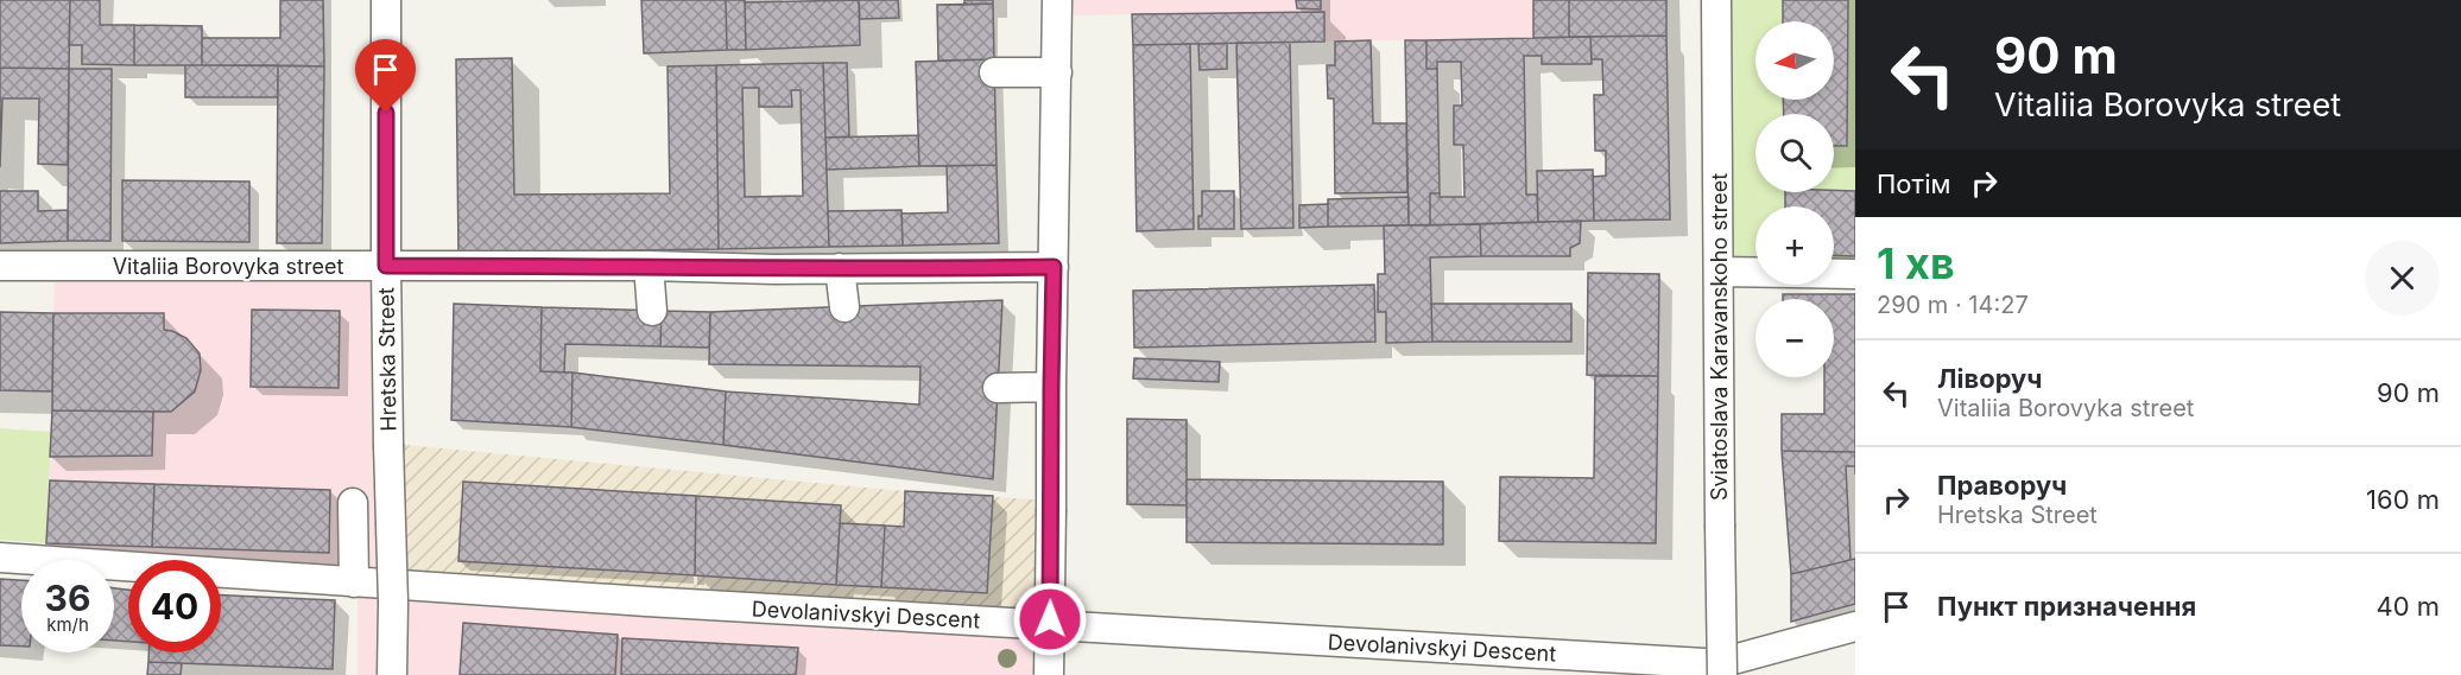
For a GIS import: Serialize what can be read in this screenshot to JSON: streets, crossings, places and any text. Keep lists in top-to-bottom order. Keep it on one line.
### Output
{"streets":{"street":["Vitaliia Borovyka street","Sviatoslava Karavanskoho street","Hretska Street","Devolanivskyi Descent"]},"crossings":[["Vitaliia Borovyka street","Hretska Street"]],"north":"left","page":{"turn":["90 m","Vitaliia Borovyka street"],"map_buttons":["+","−"],"then":"Потім","heading":["1 хв","290 m · 14:27"],"list":[{"name":"Ліворуч","note":"Vitaliia Borovyka street","value":"90 m"},{"name":"Праворуч","note":"Hretska Street","value":"160 m"},{"name":"Пункт призначення","value":"40 m"}],"speed":"36 km/h","limit":"40"}}
